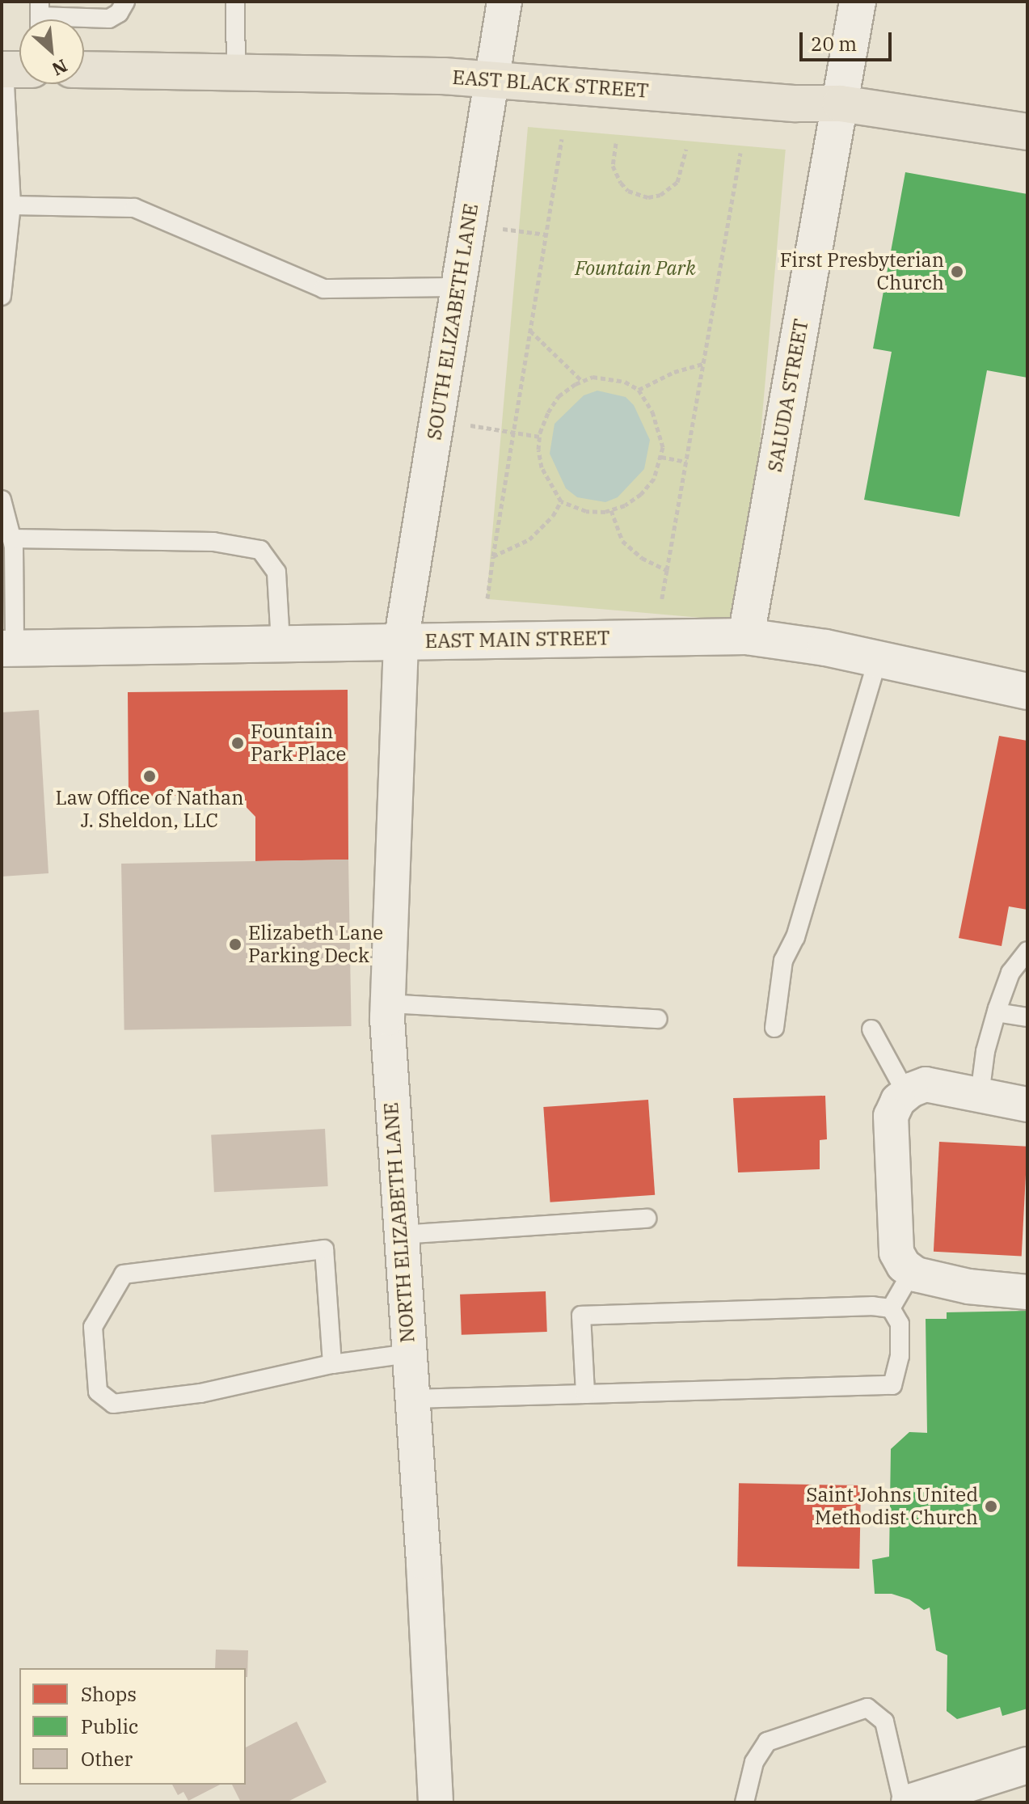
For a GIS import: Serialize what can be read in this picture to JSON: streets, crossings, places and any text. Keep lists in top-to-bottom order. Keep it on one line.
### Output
{"streets":{"main road":["EAST BLACK STREET"],"street":["SOUTH ELIZABETH LANE","SALUDA STREET","EAST MAIN STREET","NORTH ELIZABETH LANE"]},"crossings":[["EAST BLACK STREET","SOUTH ELIZABETH LANE"],["EAST BLACK STREET","SALUDA STREET"],["SOUTH ELIZABETH LANE","EAST MAIN STREET"],["SOUTH ELIZABETH LANE","NORTH ELIZABETH LANE"],["SALUDA STREET","EAST MAIN STREET"],["EAST MAIN STREET","NORTH ELIZABETH LANE"]],"parks":["Fountain Park"],"places":["First Presbyterian Church","Fountain Park Place","Law Office of Nathan J. Sheldon, LLC","Elizabeth Lane Parking Deck","Saint Johns United Methodist Church"],"legend":["Shops","Public","Other"],"scale_bar":"20 m","north":"bottom right"}
